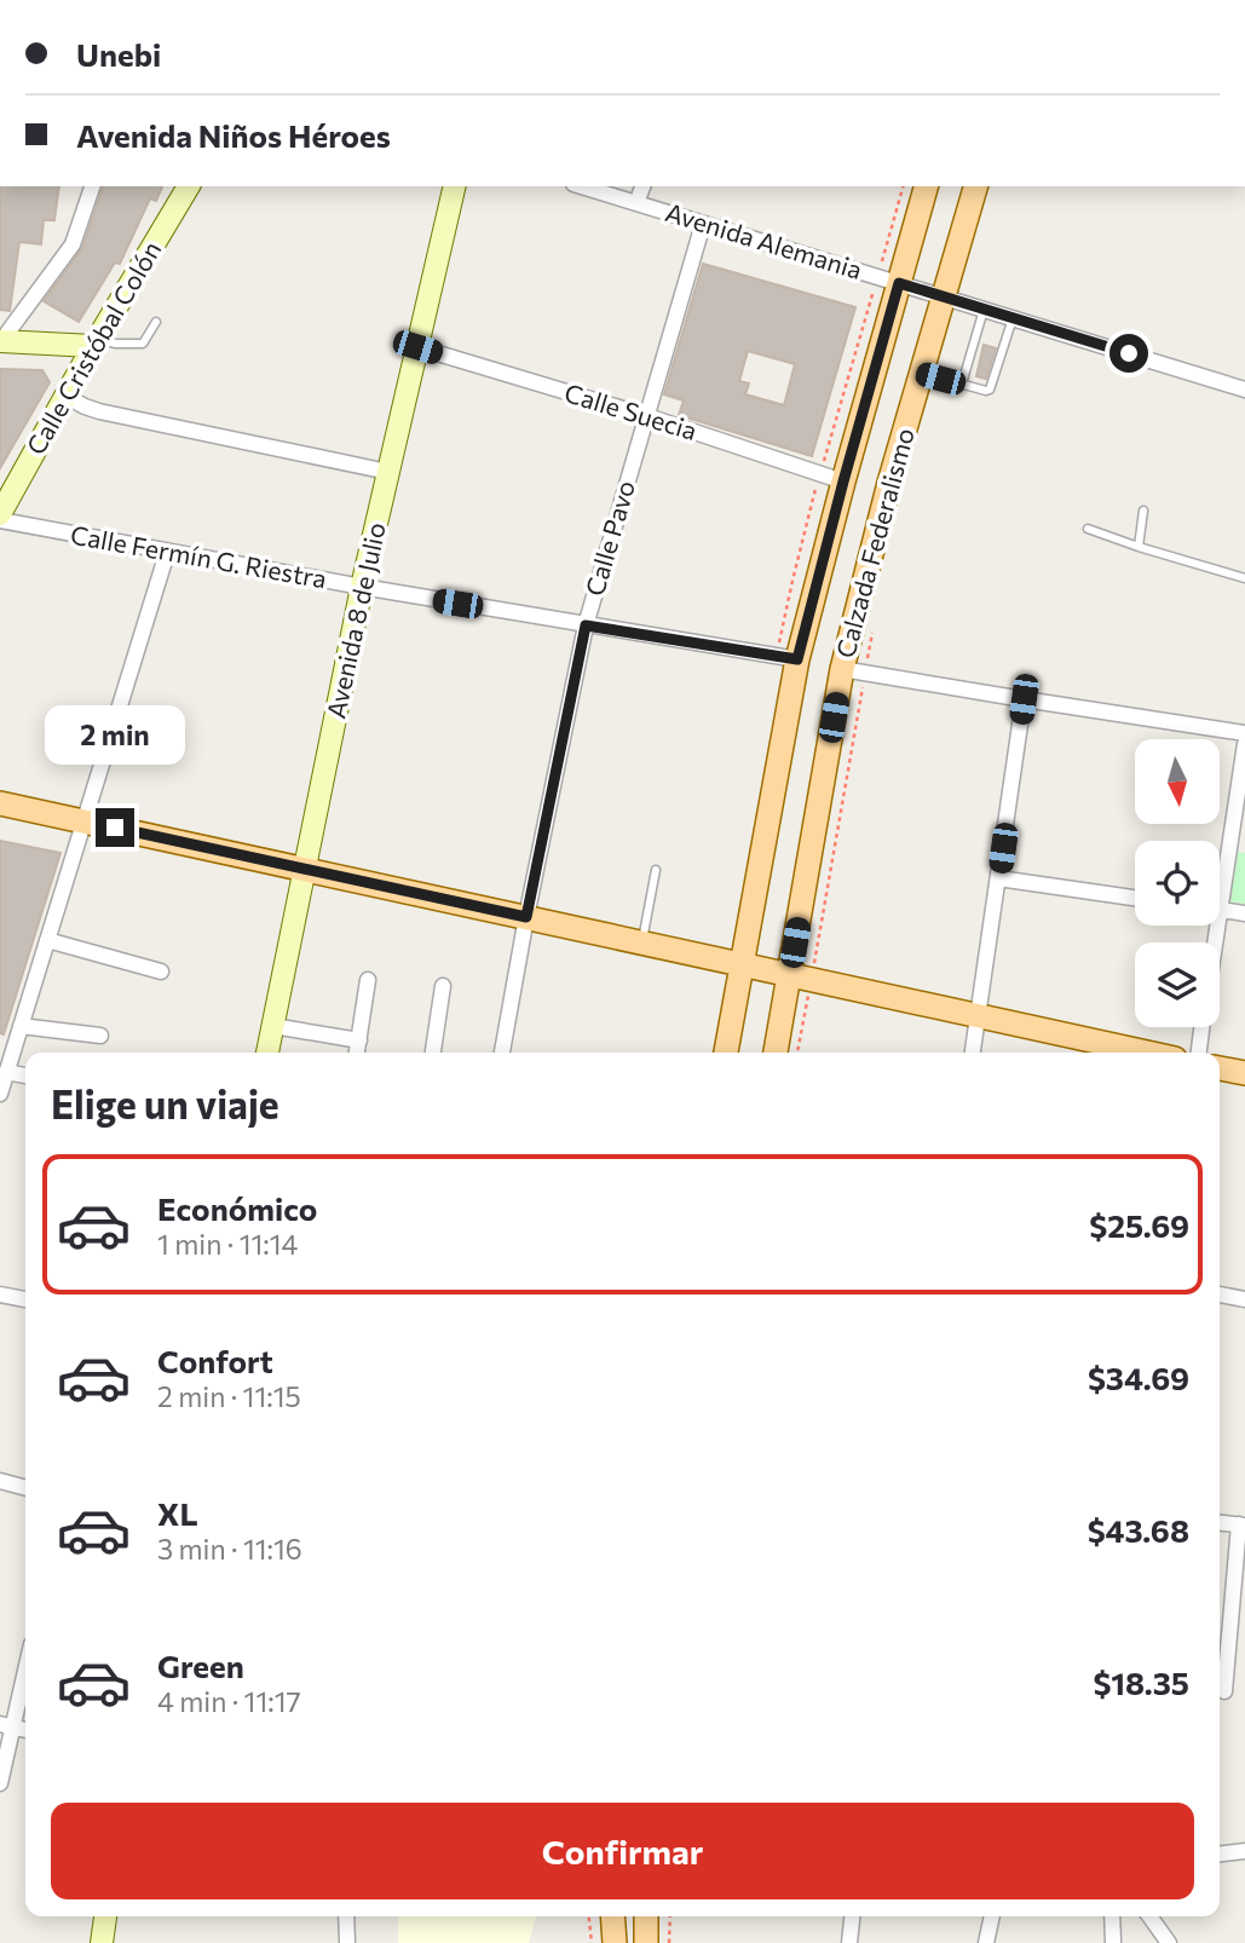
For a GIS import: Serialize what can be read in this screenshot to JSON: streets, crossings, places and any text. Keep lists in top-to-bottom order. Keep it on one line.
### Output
{"streets":{"main road":["Calzada Federalismo"],"street":["Avenida Alemania","Calle Cristóbal Colón","Calle Suecia","Calle Pavo","Calle Fermín G. Riestra","Avenida 8 de Julio"]},"crossings":[["Avenida Alemania","Calle Pavo"],["Avenida Alemania","Calzada Federalismo"],["Calle Suecia","Calle Pavo"],["Calle Suecia","Calzada Federalismo"],["Calle Suecia","Avenida 8 de Julio"],["Calle Pavo","Calle Fermín G. Riestra"],["Calzada Federalismo","Calle Fermín G. Riestra"],["Calle Fermín G. Riestra","Avenida 8 de Julio"]],"north":"bottom","page":{"banner":["Unebi","Avenida Niños Héroes"],"bubble":"2 min","heading":"Elige un viaje","list":[{"name":"Económico","note":"1 min · 11:14","value":"$25.69"},{"name":"Confort","note":"2 min · 11:15","value":"$34.69"},{"name":"XL","note":"3 min · 11:16","value":"$43.68"},{"name":"Green","note":"4 min · 11:17","value":"$18.35"}],"buttons":"Confirmar"}}
